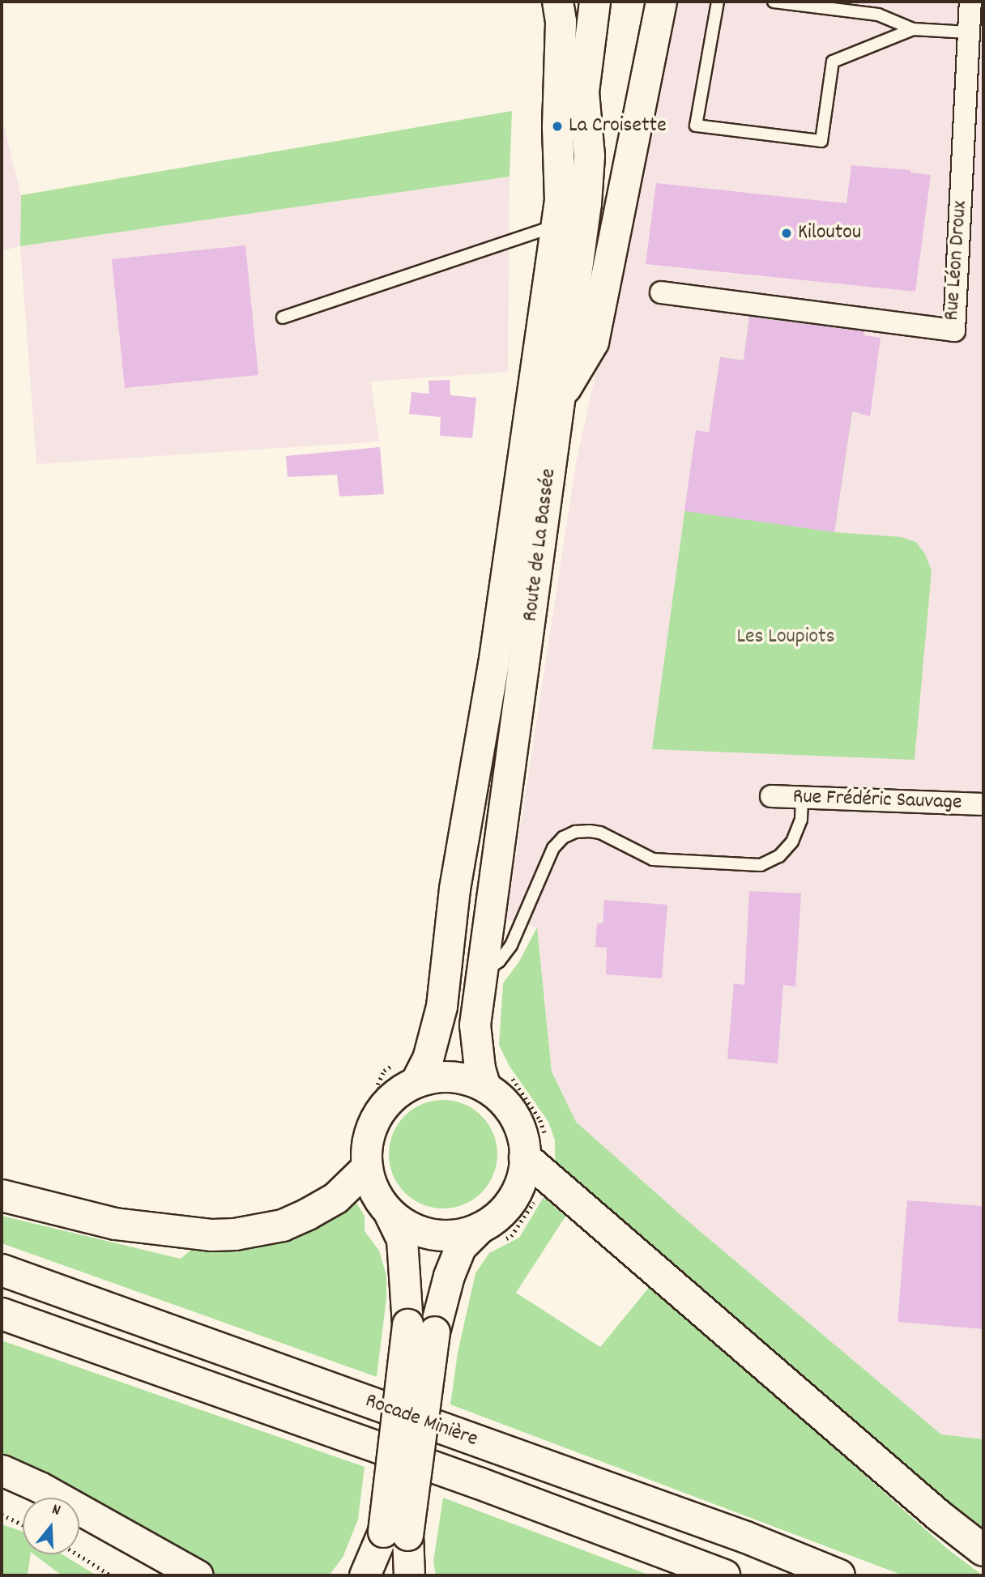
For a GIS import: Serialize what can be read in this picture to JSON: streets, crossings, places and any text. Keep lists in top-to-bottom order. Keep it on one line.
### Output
{"streets":{"highway":["Rocade Minière"],"main road":["Route de La Bassée"],"street":["Rue Léon Droux","Rue Frédéric Sauvage"]},"parks":["Les Loupiots"],"places":["La Croisette","Kiloutou"],"north":"top"}
